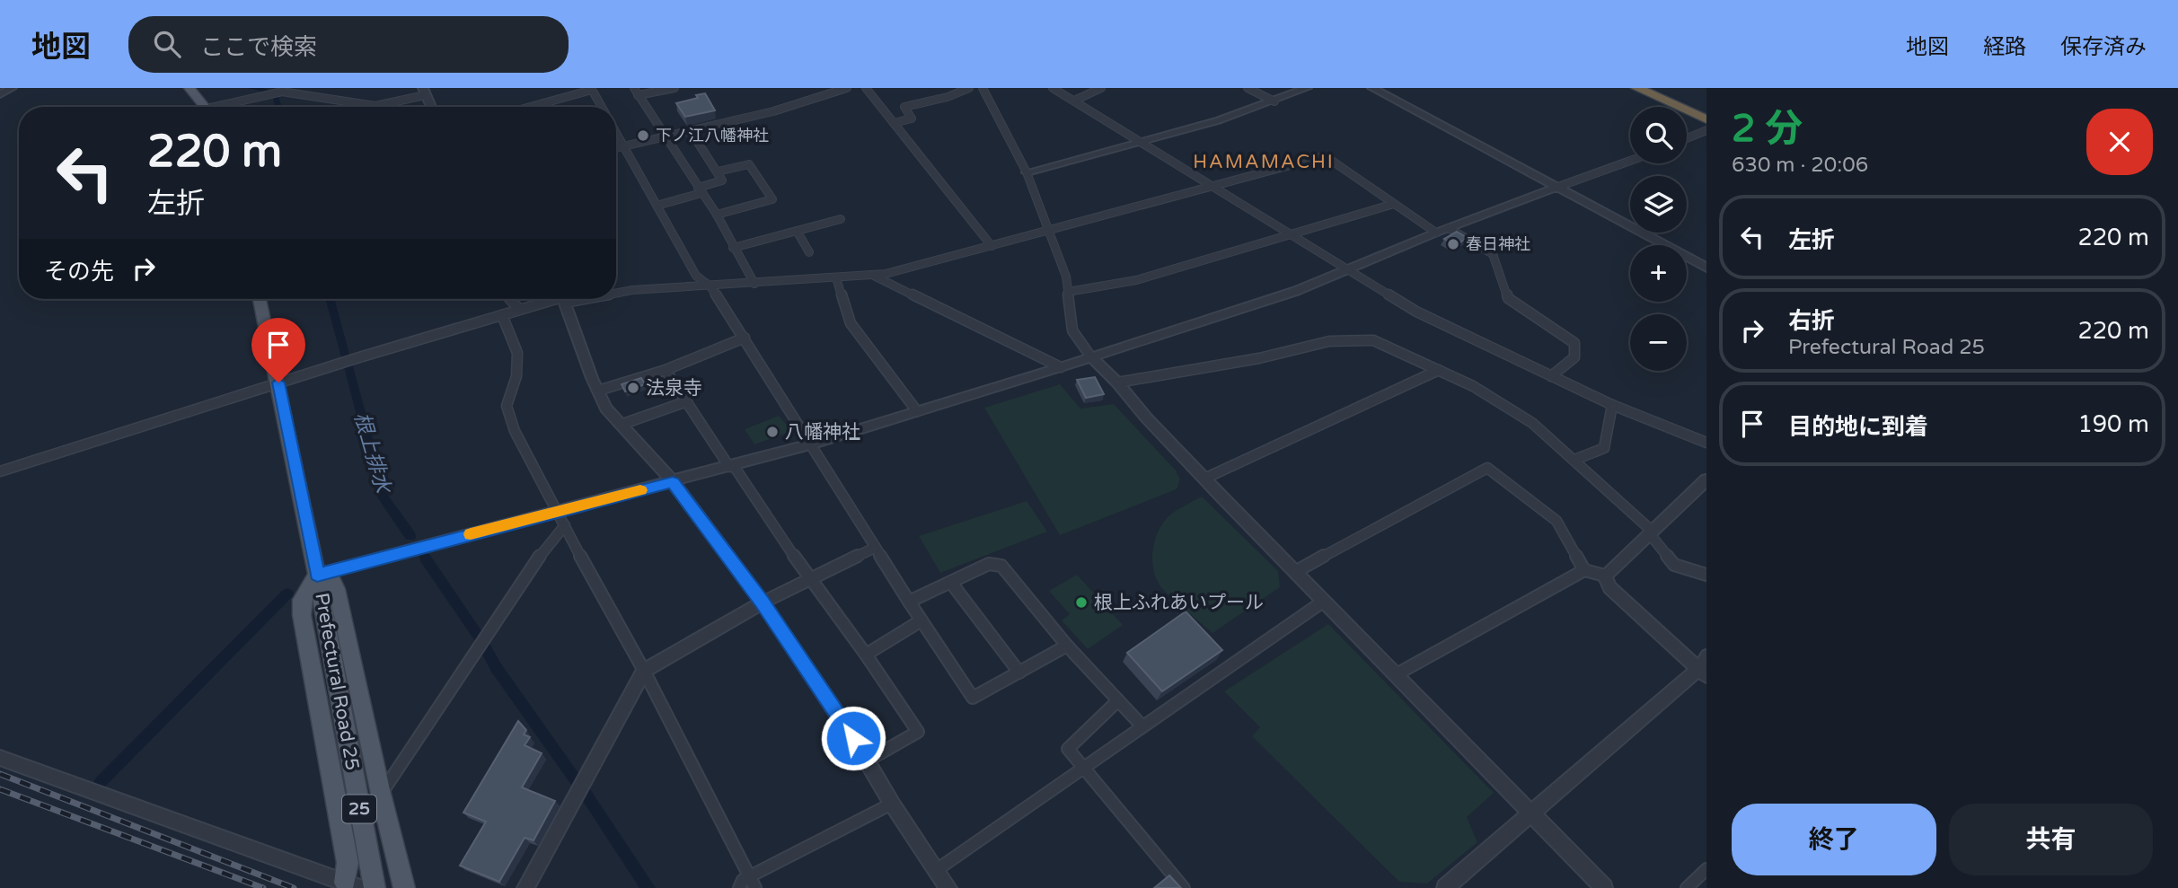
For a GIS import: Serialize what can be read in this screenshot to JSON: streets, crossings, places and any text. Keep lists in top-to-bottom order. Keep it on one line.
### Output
{"streets":{"main road":["Prefectural Road 25","25"]},"districts":["HAMAMACHI"],"water":["根上排水"],"places":["下ノ江八幡神社","春日神社","法泉寺","八幡神社","根上ふれあいプール"],"page":{"header":"地図","search":"ここで検索","nav":["地図","経路","保存済み"],"heading":["2 分","630 m · 20:06"],"map_buttons":["+","−"],"turn":["220 m","左折"],"list":[{"name":"左折","value":"220 m"},{"name":"右折","note":"Prefectural Road 25","value":"220 m"},{"name":"目的地に到着","value":"190 m"}],"then":"その先","buttons":["終了","共有"]}}
